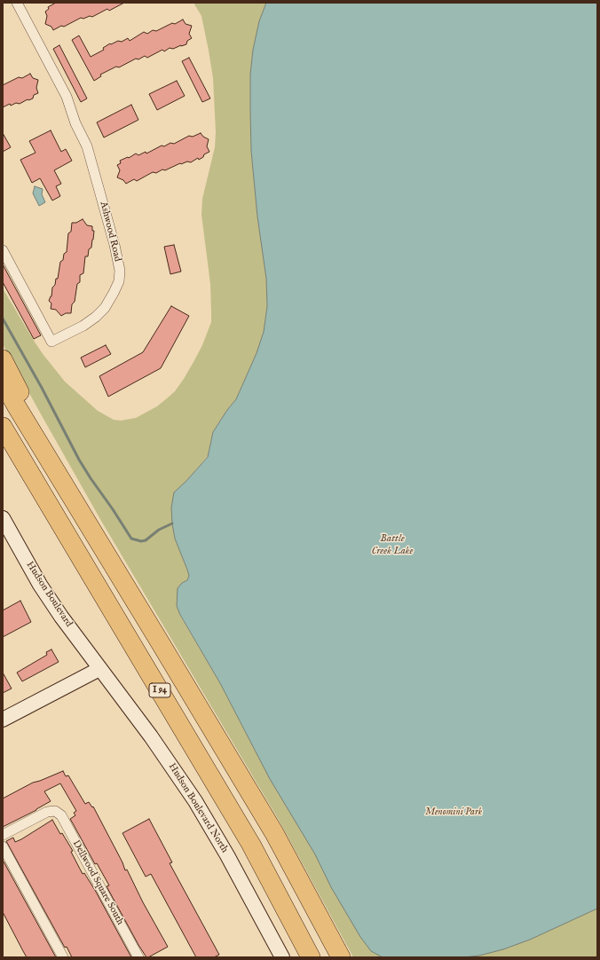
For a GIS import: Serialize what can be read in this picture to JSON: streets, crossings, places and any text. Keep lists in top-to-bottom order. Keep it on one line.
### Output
{"streets":{"highway":["I 94"],"street":["Ashwood Road","Hudson Boulevard","Hudson Boulevard North","Dellwood Square South"]},"crossings":[["Hudson Boulevard","Hudson Boulevard North"]],"water":["Battle Creek Lake"],"parks":["Menomini Park"]}
